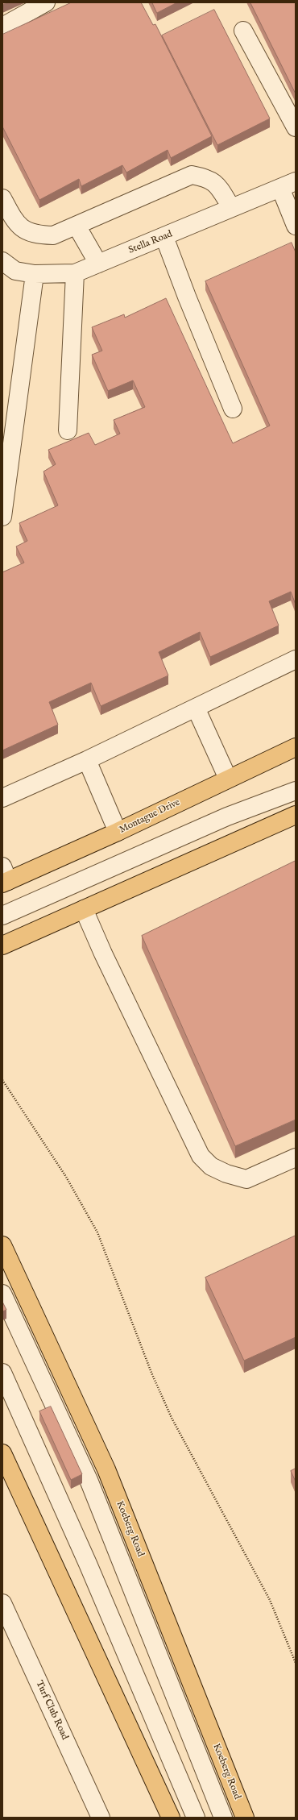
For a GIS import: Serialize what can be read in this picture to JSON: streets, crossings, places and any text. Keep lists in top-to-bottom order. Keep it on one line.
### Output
{"streets":{"main road":["Montague Drive","Koeberg Road"],"street":["Stella Road","Turf Club Road"]}}
